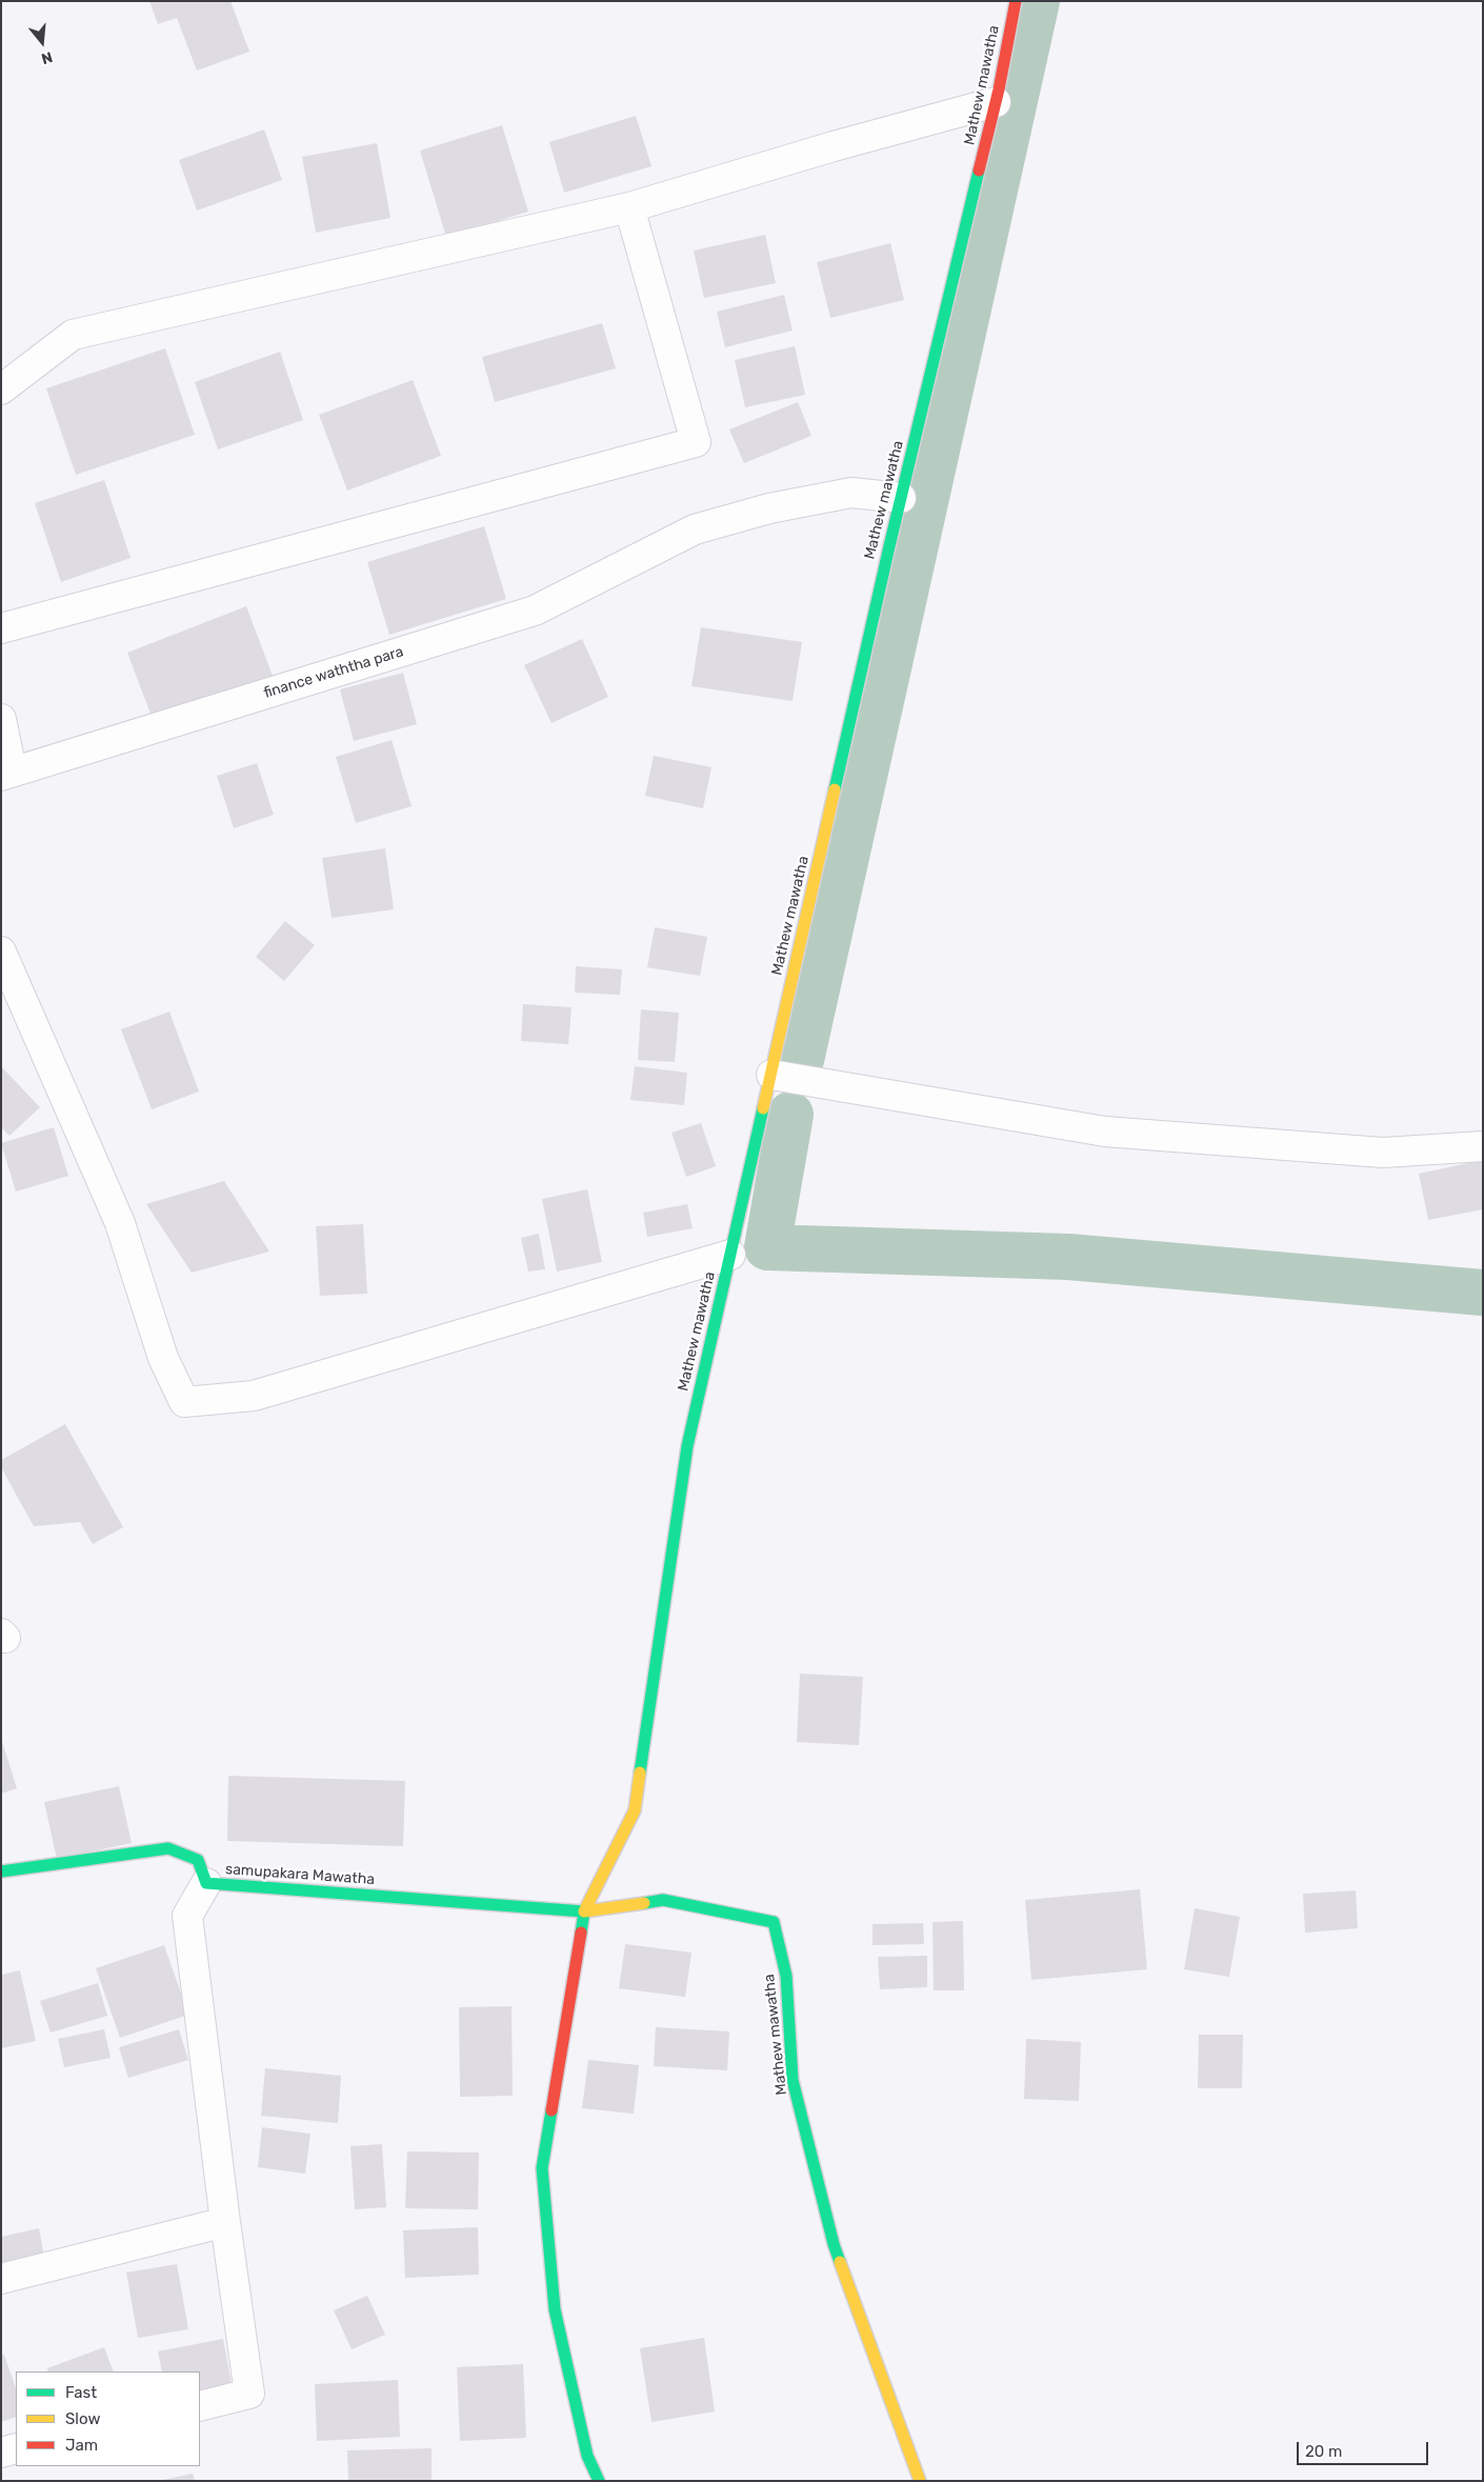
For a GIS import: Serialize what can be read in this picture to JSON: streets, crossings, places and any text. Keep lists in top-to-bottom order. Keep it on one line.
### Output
{"streets":{"street":["Mathew mawatha","finance waththa para","samupakara Mawatha"]},"crossings":[["Mathew mawatha","finance waththa para"],["Mathew mawatha","samupakara Mawatha"]],"legend":["Fast","Slow","Jam"],"scale_bar":"20 m","north":"bottom"}
